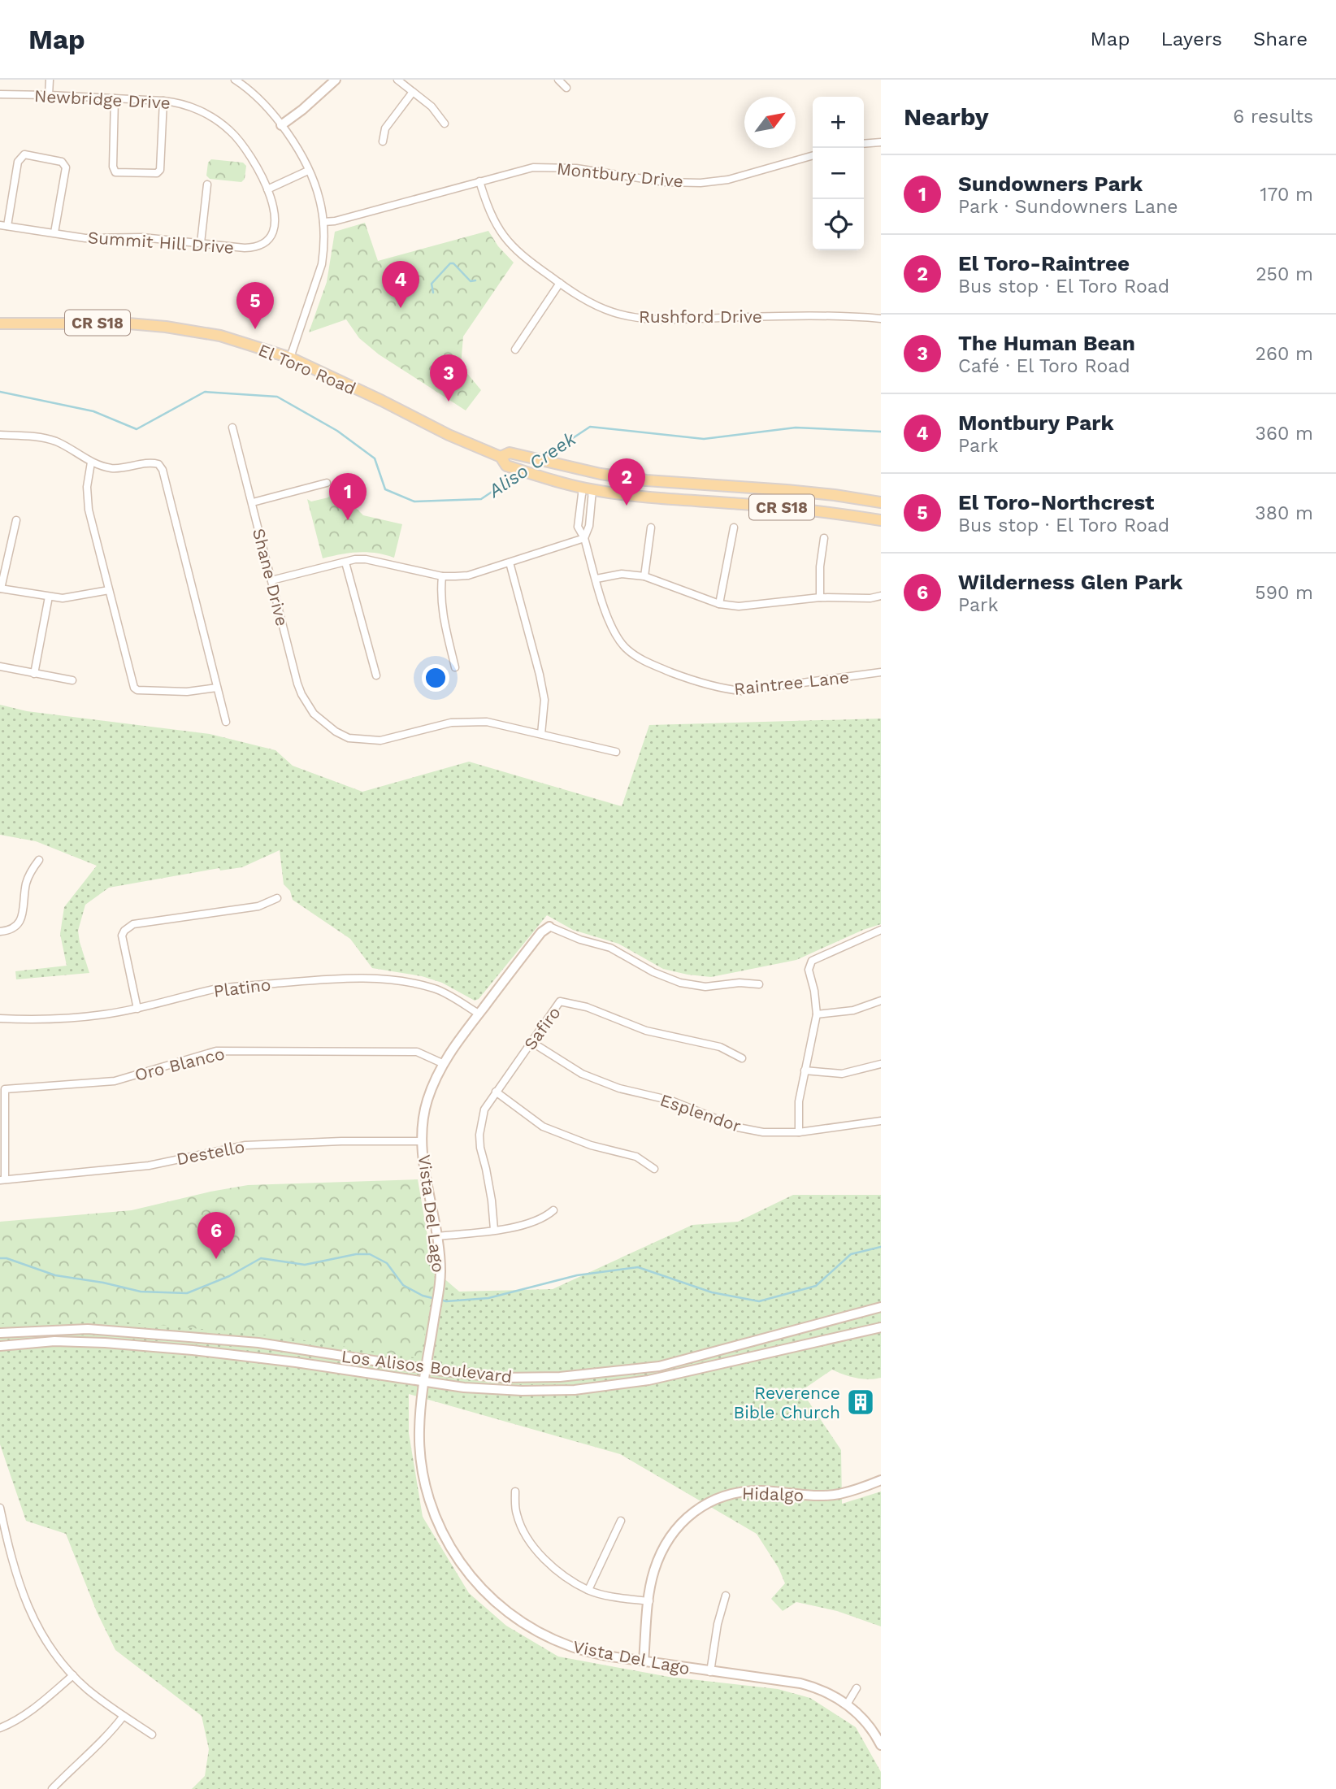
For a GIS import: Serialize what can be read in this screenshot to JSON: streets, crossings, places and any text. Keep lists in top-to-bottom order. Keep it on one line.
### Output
{"streets":{"main road":["CR S18","El Toro Road","Vista Del Lago","Los Alisos Boulevard","Hidalgo"],"street":["Newbridge Drive","Montbury Drive","Summit Hill Drive","Rushford Drive","Shane Drive","Raintree Lane","Platino","Safiro","Oro Blanco","Esplendor","Destello"]},"crossings":[["Newbridge Drive","Summit Hill Drive"],["Montbury Drive","Rushford Drive"],["El Toro Road","Raintree Lane"],["Platino","Vista Del Lago"],["Safiro","Esplendor"],["Oro Blanco","Destello"],["Oro Blanco","Vista Del Lago"],["Destello","Vista Del Lago"],["Vista Del Lago","Los Alisos Boulevard"],["Vista Del Lago","Hidalgo"]],"water":["Aliso Creek"],"places":{"building":["Reverence Bible Church"]},"north":"top right","page":{"header":"Map","nav":["Map","Layers","Share"],"heading":["Nearby","6 results"],"map_buttons":["+","−"],"list":[{"mark":"1","name":"Sundowners Park","note":"Park · Sundowners Lane","value":"170 m"},{"mark":"2","name":"El Toro-Raintree","note":"Bus stop · El Toro Road","value":"250 m"},{"mark":"3","name":"The Human Bean","note":"Café · El Toro Road","value":"260 m"},{"mark":"4","name":"Montbury Park","note":"Park","value":"360 m"},{"mark":"5","name":"El Toro-Northcrest","note":"Bus stop · El Toro Road","value":"380 m"},{"mark":"6","name":"Wilderness Glen Park","note":"Park","value":"590 m"}],"pins":["4","5","3","2","1","6"]}}
